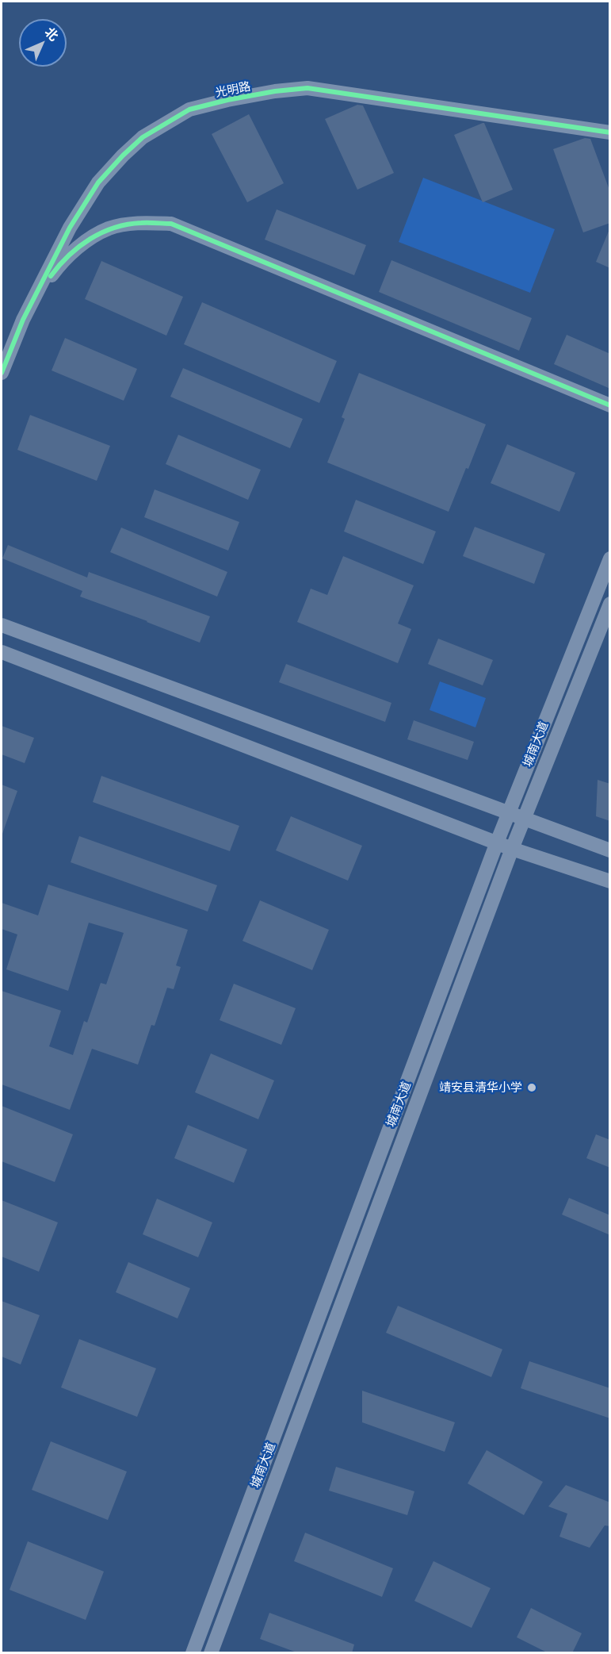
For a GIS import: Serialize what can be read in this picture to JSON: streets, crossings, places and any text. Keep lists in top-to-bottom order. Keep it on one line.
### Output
{"streets":{"main road":["光明路","城南大道"]},"places":["靖安县清华小学"],"north":"top right"}
